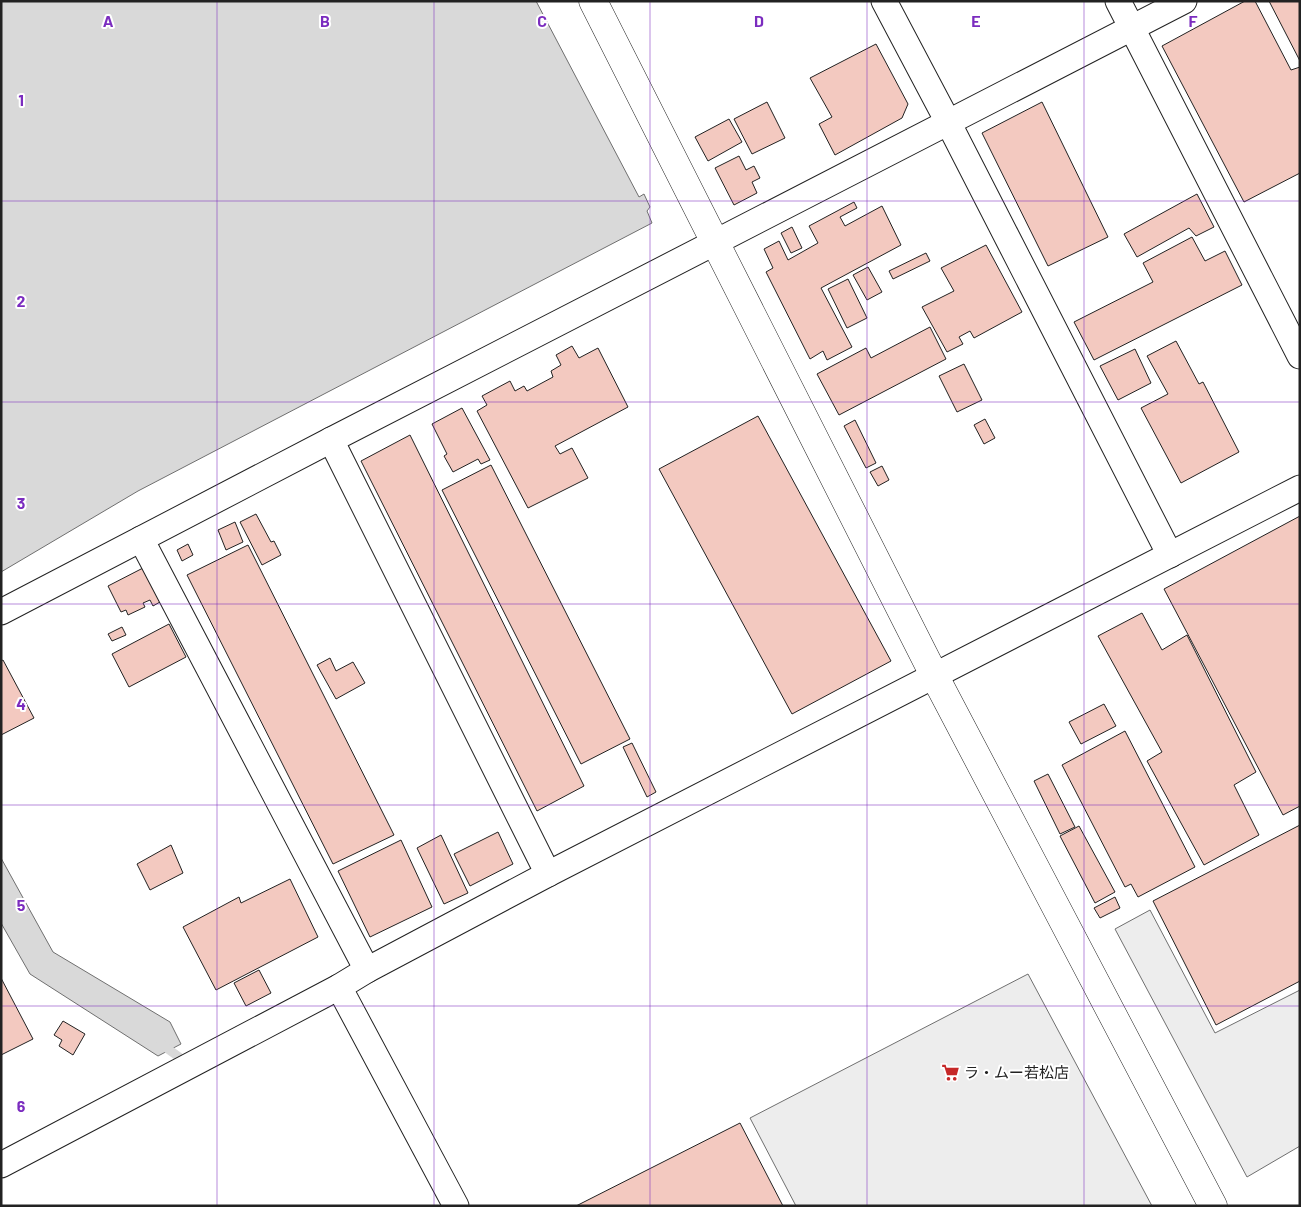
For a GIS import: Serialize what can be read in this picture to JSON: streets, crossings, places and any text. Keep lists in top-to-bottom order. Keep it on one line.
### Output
{"places":{"supermarket":["ラ・ムー若松店"]},"grid":{"columns":["A","B","C","D","E","F"],"rows":["1","2","3","4","5","6"]}}
